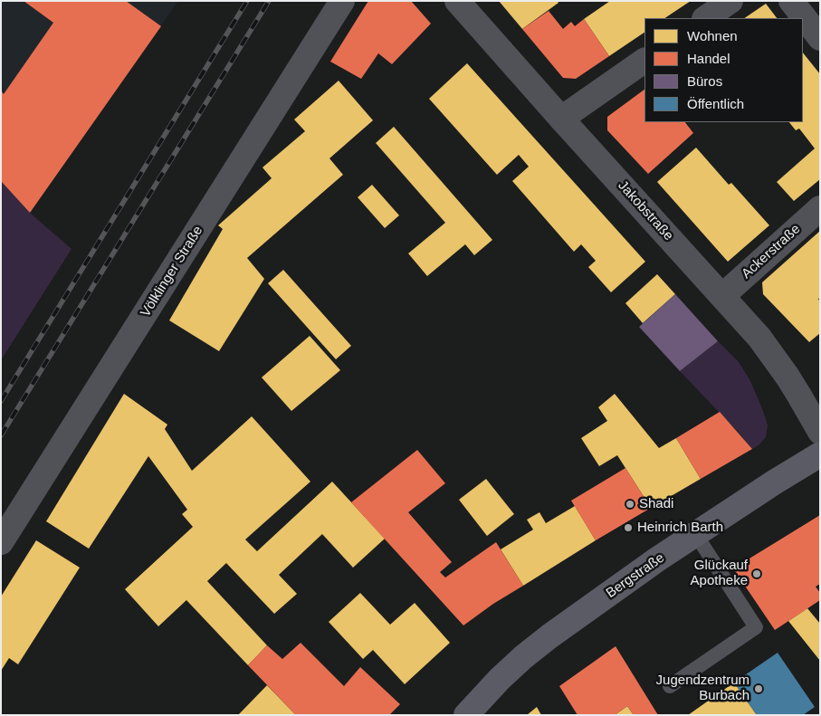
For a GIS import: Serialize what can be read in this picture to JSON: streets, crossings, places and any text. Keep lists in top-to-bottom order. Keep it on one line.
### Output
{"streets":{"main road":["Bergstraße"],"street":["Jakobstraße","Ackerstraße","Völklinger Straße"]},"crossings":[["Jakobstraße","Ackerstraße"]],"places":["Shadi","Heinrich Barth","Glückauf Apotheke","Jugendzentrum Burbach"],"legend":["Wohnen","Handel","Büros","Öffentlich"]}
